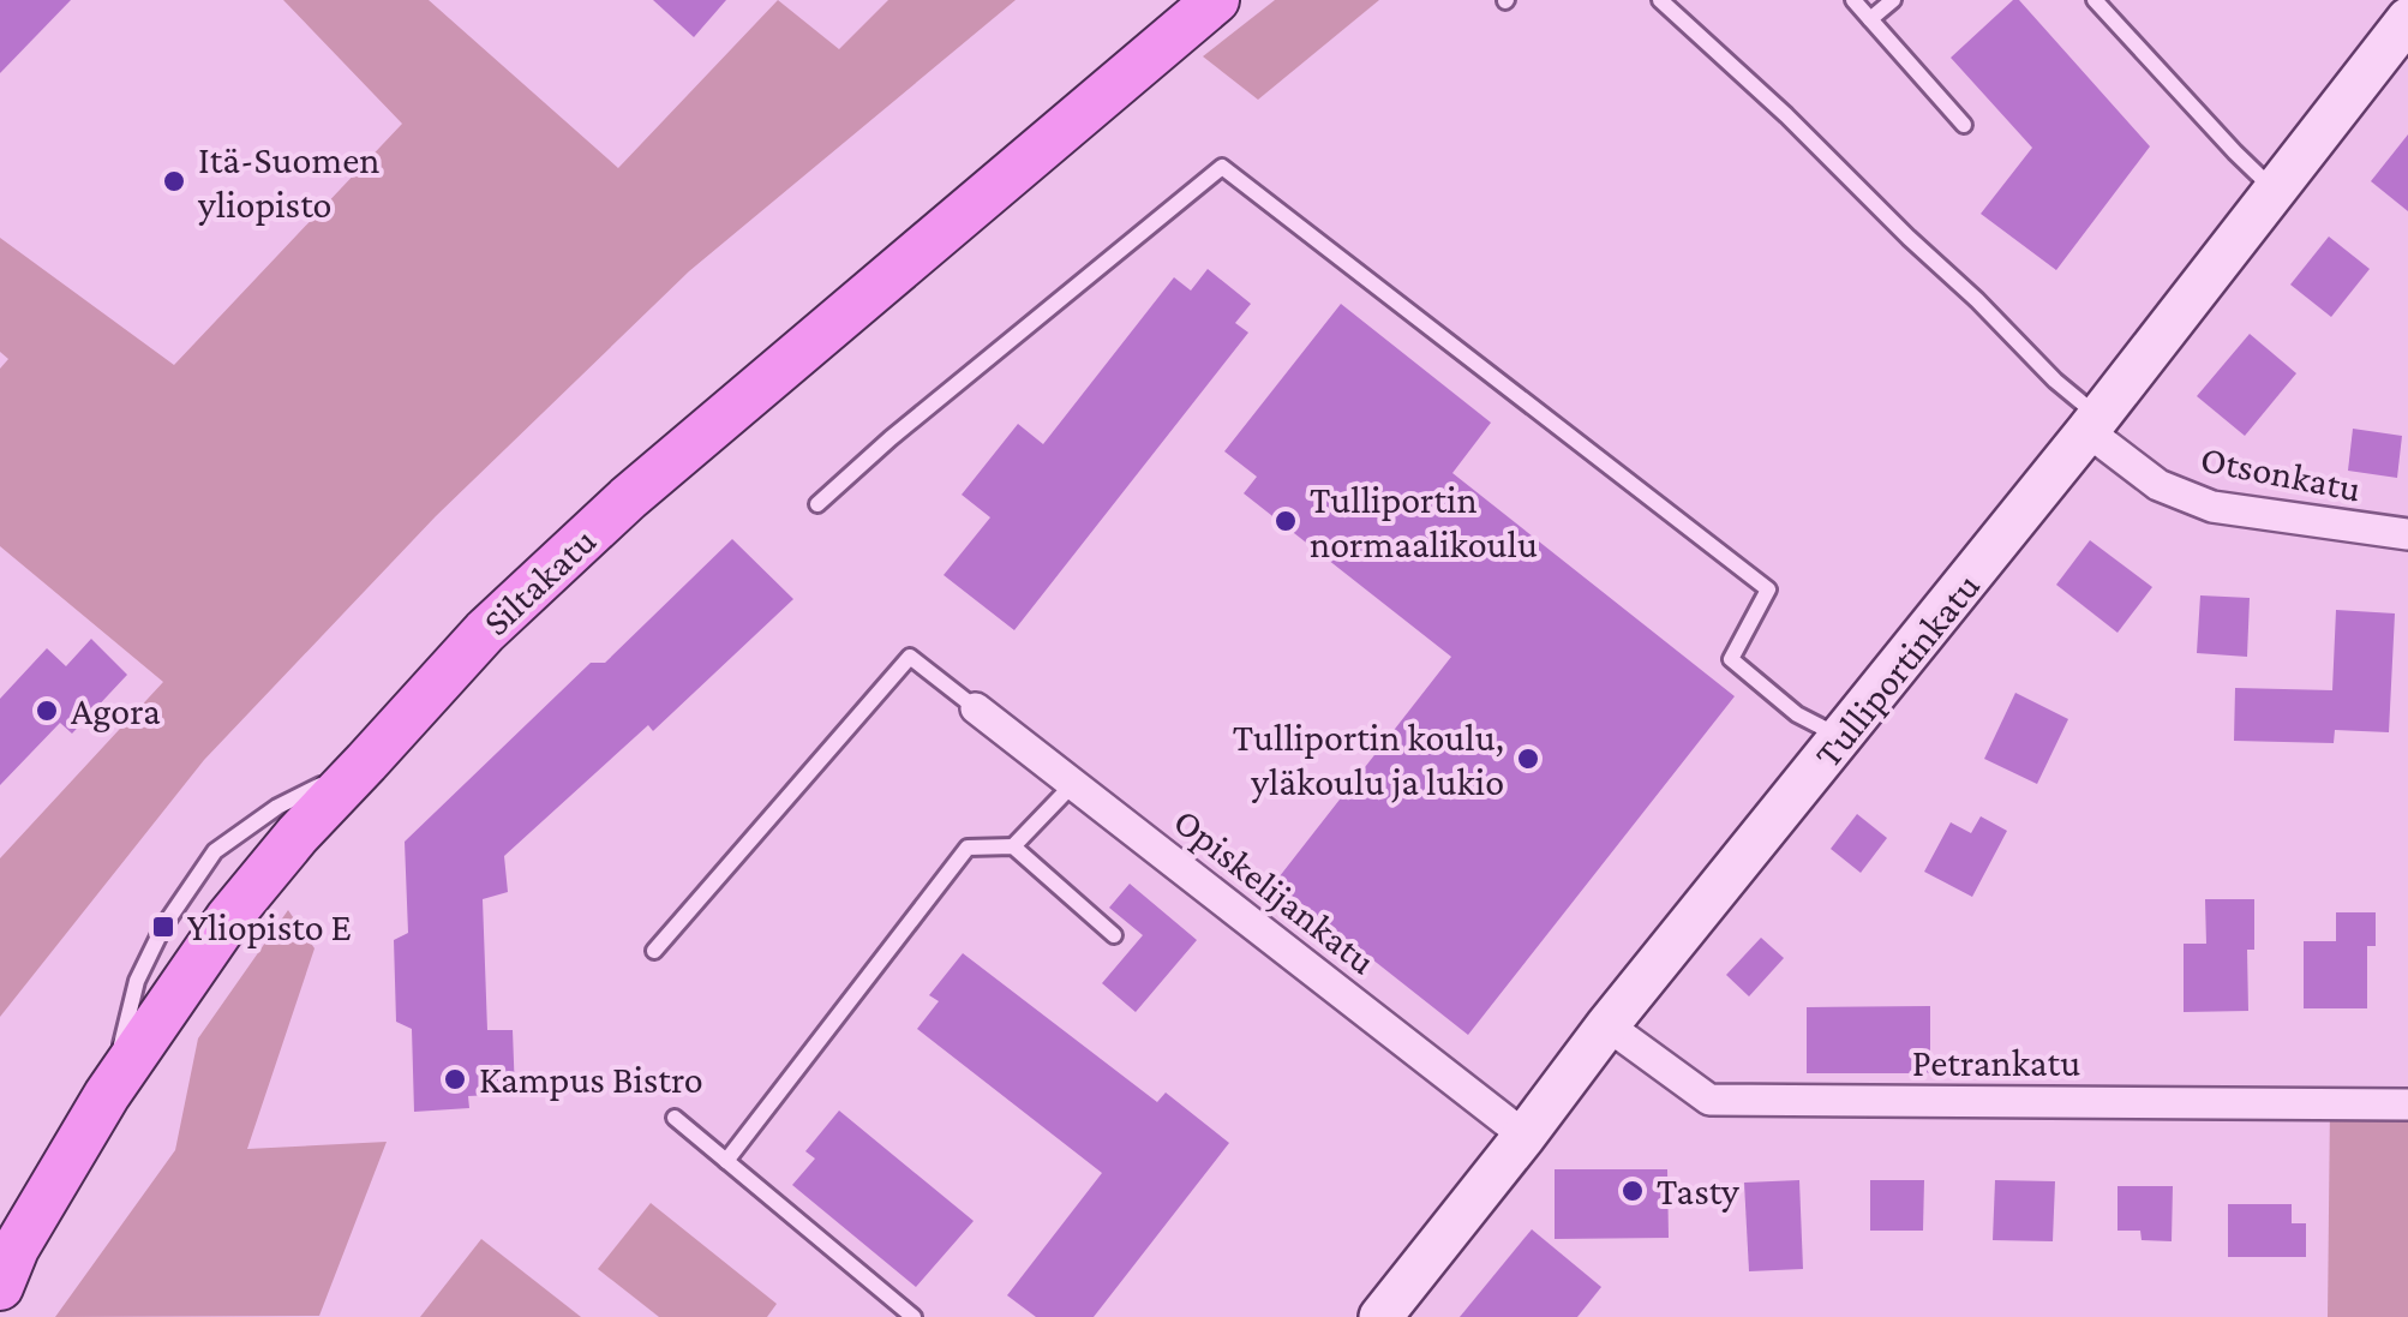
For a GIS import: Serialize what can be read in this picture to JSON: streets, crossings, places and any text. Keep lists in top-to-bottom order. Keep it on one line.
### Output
{"streets":{"main road":["Siltakatu"],"street":["Otsonkatu","Tulliportinkatu","Opiskelijankatu","Petrankatu"]},"crossings":[["Otsonkatu","Tulliportinkatu"],["Tulliportinkatu","Opiskelijankatu"],["Tulliportinkatu","Petrankatu"]],"places":{"other":["Itä-Suomen yliopisto","Tulliportin normaalikoulu","Agora","Tulliportin koulu, yläkoulu ja lukio","Kampus Bistro","Tasty"],"transit":["Yliopisto E"]}}
